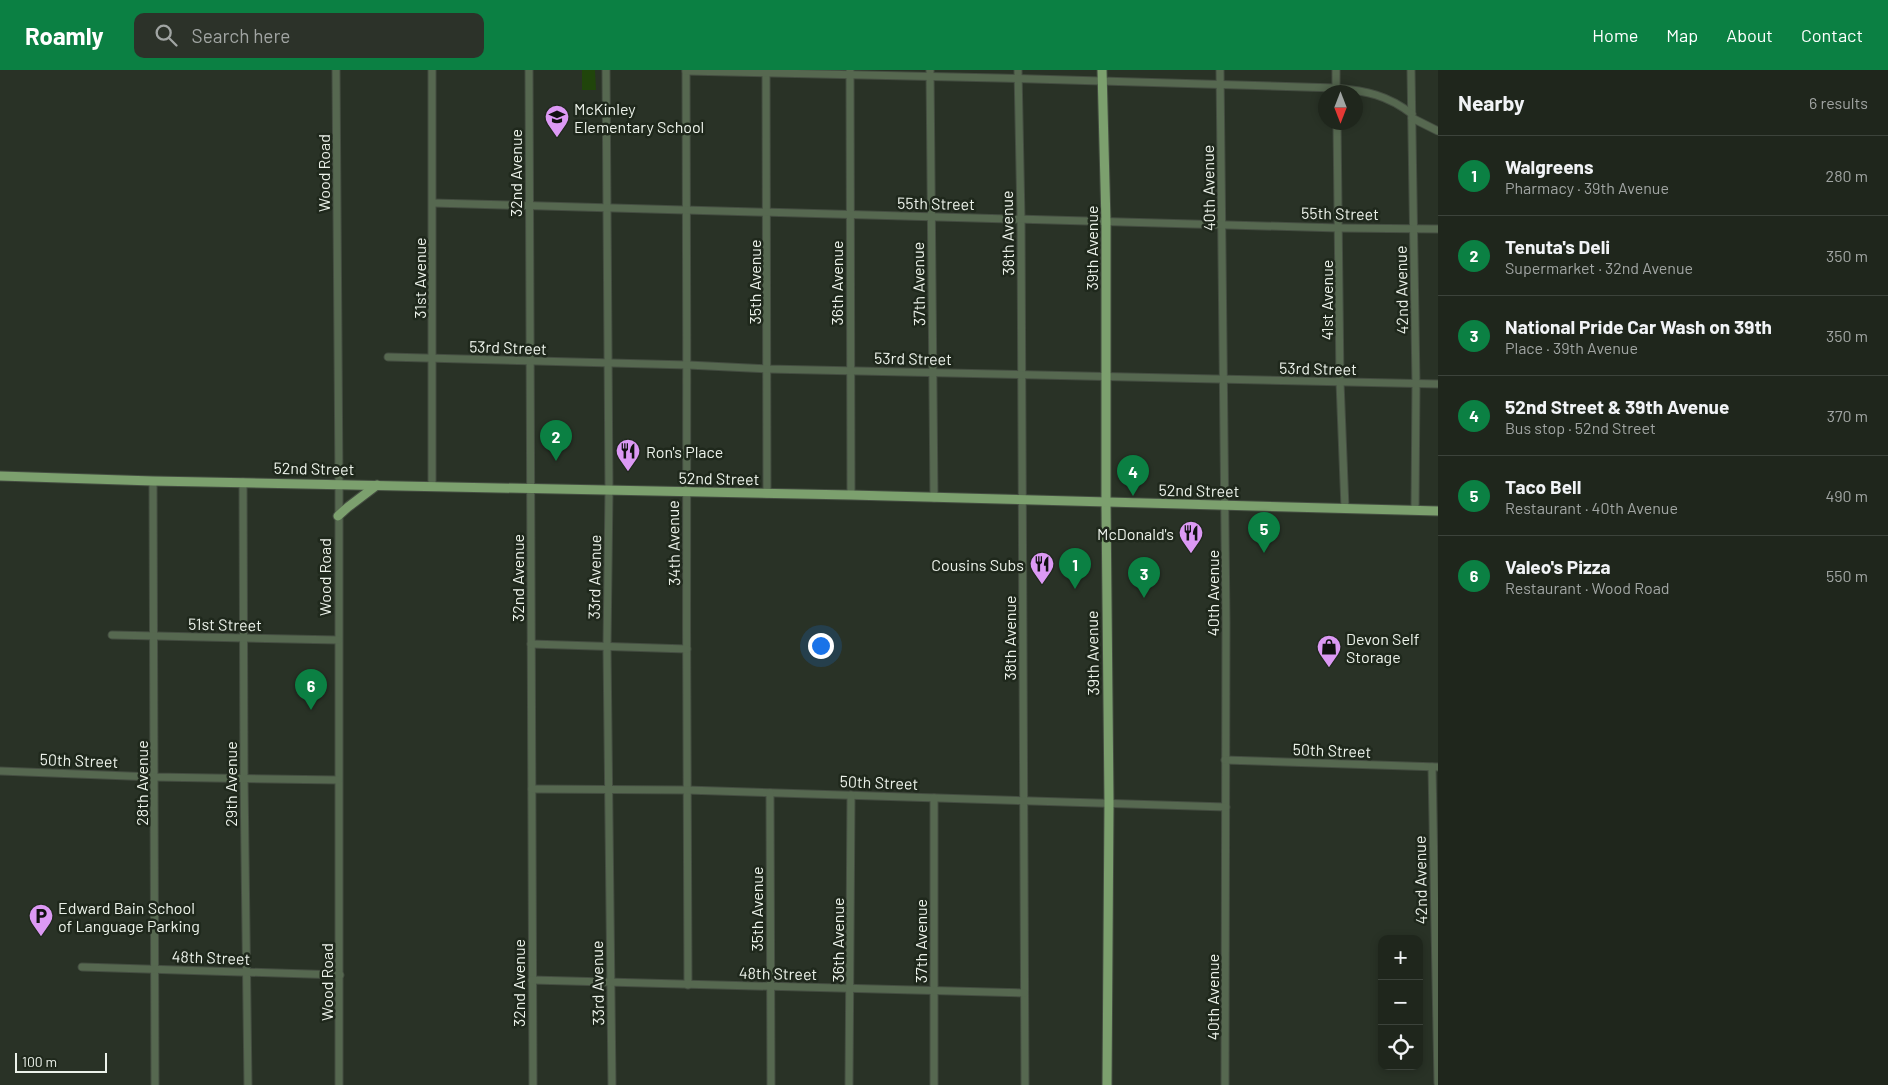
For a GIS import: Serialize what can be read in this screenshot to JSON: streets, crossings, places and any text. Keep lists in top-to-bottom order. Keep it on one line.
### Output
{"streets":{"main road":["39th Avenue","52nd Street"],"street":["Wood Road","32nd Avenue","40th Avenue","55th Street","38th Avenue","31st Avenue","35th Avenue","36th Avenue","37th Avenue","42nd Avenue","41st Avenue","53rd Street","34th Avenue","33rd Avenue","51st Street","50th Street","28th Avenue","29th Avenue","48th Street"]},"crossings":[["Wood Road","52nd Street"],["Wood Road","51st Street"],["Wood Road","50th Street"],["Wood Road","48th Street"],["32nd Avenue","55th Street"],["32nd Avenue","53rd Street"],["32nd Avenue","52nd Street"],["32nd Avenue","50th Street"],["32nd Avenue","48th Street"],["40th Avenue","55th Street"],["40th Avenue","53rd Street"],["40th Avenue","52nd Street"],["40th Avenue","50th Street"],["55th Street","38th Avenue"],["55th Street","39th Avenue"],["55th Street","31st Avenue"],["55th Street","35th Avenue"],["55th Street","36th Avenue"],["55th Street","37th Avenue"],["55th Street","42nd Avenue"],["55th Street","41st Avenue"],["55th Street","34th Avenue"],["55th Street","33rd Avenue"],["38th Avenue","53rd Street"],["38th Avenue","52nd Street"],["38th Avenue","50th Street"],["38th Avenue","48th Street"],["39th Avenue","53rd Street"],["39th Avenue","52nd Street"],["39th Avenue","50th Street"],["31st Avenue","53rd Street"],["31st Avenue","52nd Street"],["35th Avenue","53rd Street"],["35th Avenue","52nd Street"],["35th Avenue","50th Street"],["35th Avenue","48th Street"],["36th Avenue","53rd Street"],["36th Avenue","52nd Street"],["36th Avenue","50th Street"],["36th Avenue","48th Street"],["37th Avenue","53rd Street"],["37th Avenue","52nd Street"],["37th Avenue","50th Street"],["37th Avenue","48th Street"],["42nd Avenue","53rd Street"],["42nd Avenue","52nd Street"],["42nd Avenue","50th Street"],["41st Avenue","53rd Street"],["41st Avenue","52nd Street"],["53rd Street","34th Avenue"],["53rd Street","33rd Avenue"],["52nd Street","34th Avenue"],["52nd Street","33rd Avenue"],["52nd Street","28th Avenue"],["52nd Street","29th Avenue"],["34th Avenue","50th Street"],["34th Avenue","48th Street"],["33rd Avenue","50th Street"],["33rd Avenue","48th Street"],["51st Street","28th Avenue"],["51st Street","29th Avenue"],["50th Street","28th Avenue"],["50th Street","29th Avenue"],["28th Avenue","48th Street"],["29th Avenue","48th Street"]],"places":{"school or university":["McKinley Elementary School"],"restaurant":["Ron's Place","McDonald's","Cousins Subs"],"shop":["Devon Self Storage"],"parking":["Edward Bain School of Language Parking"]},"scale_bar":"100 m","north":"bottom","page":{"header":"Roamly","search":"Search here","nav":["Home","Map","About","Contact"],"heading":["Nearby","6 results"],"list":[{"mark":"1","name":"Walgreens","note":"Pharmacy · 39th Avenue","value":"280 m"},{"mark":"2","name":"Tenuta's Deli","note":"Supermarket · 32nd Avenue","value":"350 m"},{"mark":"3","name":"National Pride Car Wash on 39th","note":"Place · 39th Avenue","value":"350 m"},{"mark":"4","name":"52nd Street & 39th Avenue","note":"Bus stop · 52nd Street","value":"370 m"},{"mark":"5","name":"Taco Bell","note":"Restaurant · 40th Avenue","value":"490 m"},{"mark":"6","name":"Valeo's Pizza","note":"Restaurant · Wood Road","value":"550 m"}],"pins":["2","4","5","1","3","6"],"map_buttons":["+","−"],"scale":"100 m"}}
